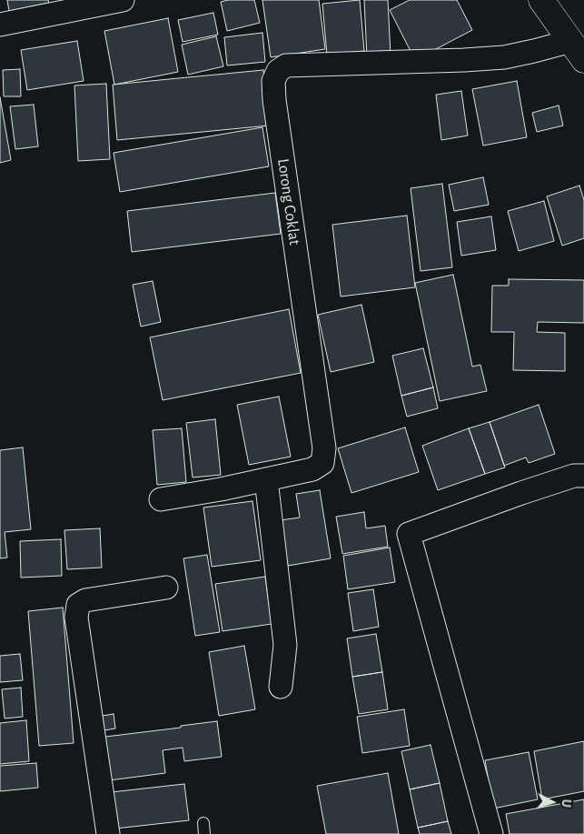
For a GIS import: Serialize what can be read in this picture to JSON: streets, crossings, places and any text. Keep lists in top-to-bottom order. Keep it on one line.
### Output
{"streets":{"street":["Lorong Coklat"]},"north":"right"}
